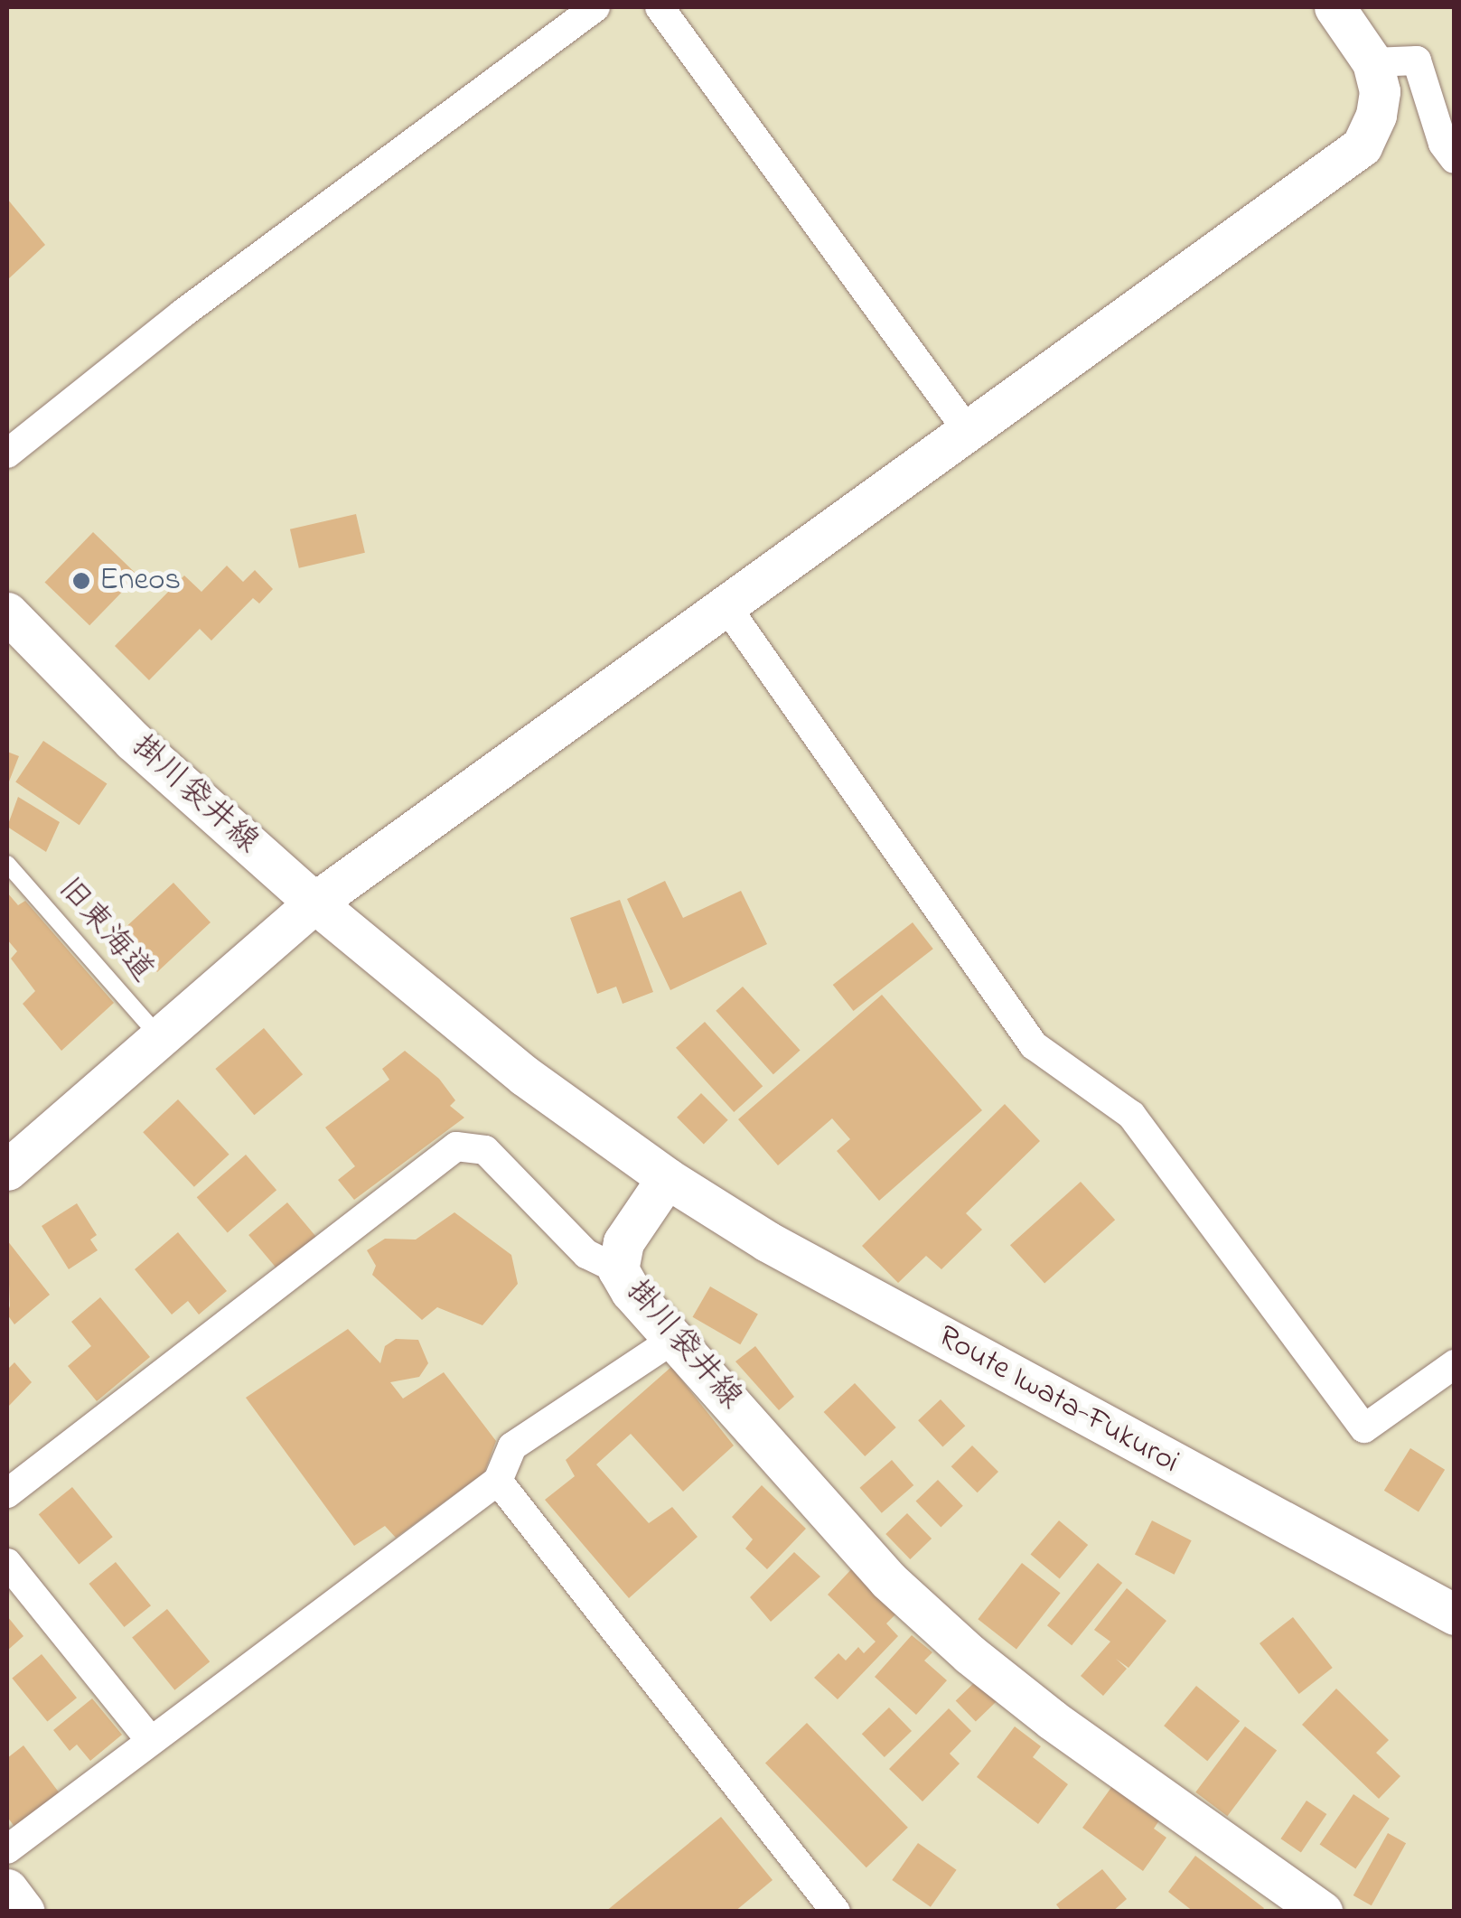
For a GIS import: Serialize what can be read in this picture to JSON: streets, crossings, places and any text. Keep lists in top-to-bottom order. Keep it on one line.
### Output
{"streets":{"main road":["掛川袋井線","Route Iwata-Fukuroi"],"lane":["旧東海道"]},"crossings":[["掛川袋井線","Route Iwata-Fukuroi"]],"places":["Eneos"]}
